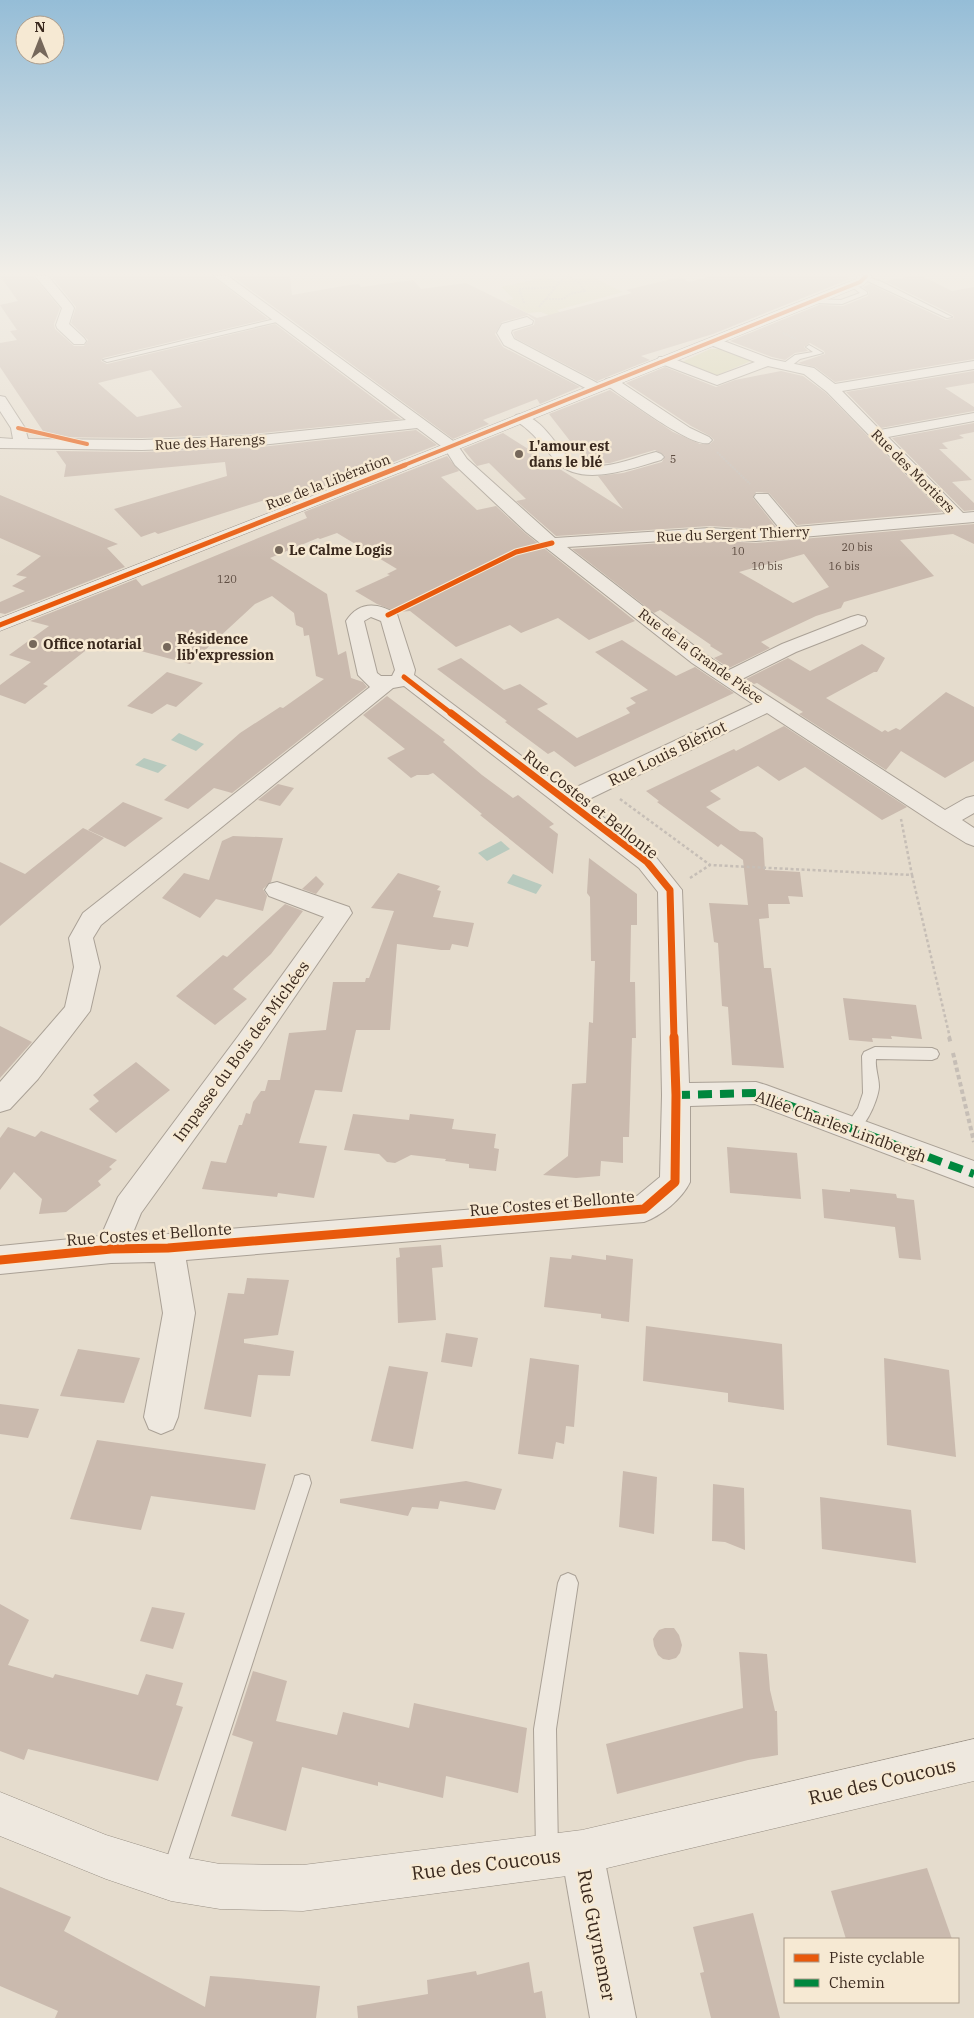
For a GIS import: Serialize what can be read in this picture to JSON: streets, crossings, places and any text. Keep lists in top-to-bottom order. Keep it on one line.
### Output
{"streets":{"street":["Rue des Harengs","Rue des Mortiers","Rue de la Libération","Rue du Sergent Thierry","Rue de la Grande Pièce","Rue Louis Blériot","Rue Costes et Bellonte","Impasse du Bois des Michées","Allée Charles Lindbergh","Rue des Coucous","Rue Guynemer"]},"crossings":[["Rue des Harengs","Rue de la Grande Pièce"],["Rue des Mortiers","Rue du Sergent Thierry"],["Rue de la Libération","Rue de la Grande Pièce"],["Rue du Sergent Thierry","Rue de la Grande Pièce"],["Rue de la Grande Pièce","Rue Louis Blériot"],["Rue Louis Blériot","Rue Costes et Bellonte"],["Rue Costes et Bellonte","Impasse du Bois des Michées"],["Rue Costes et Bellonte","Allée Charles Lindbergh"],["Rue des Coucous","Rue Guynemer"]],"places":["L'amour est dans le blé","Le Calme Logis","Office notarial","Résidence lib'expression"],"house_numbers":["5","20 bis","10","10 bis","16 bis","120"],"legend":["Piste cyclable","Chemin"],"north":"top"}
